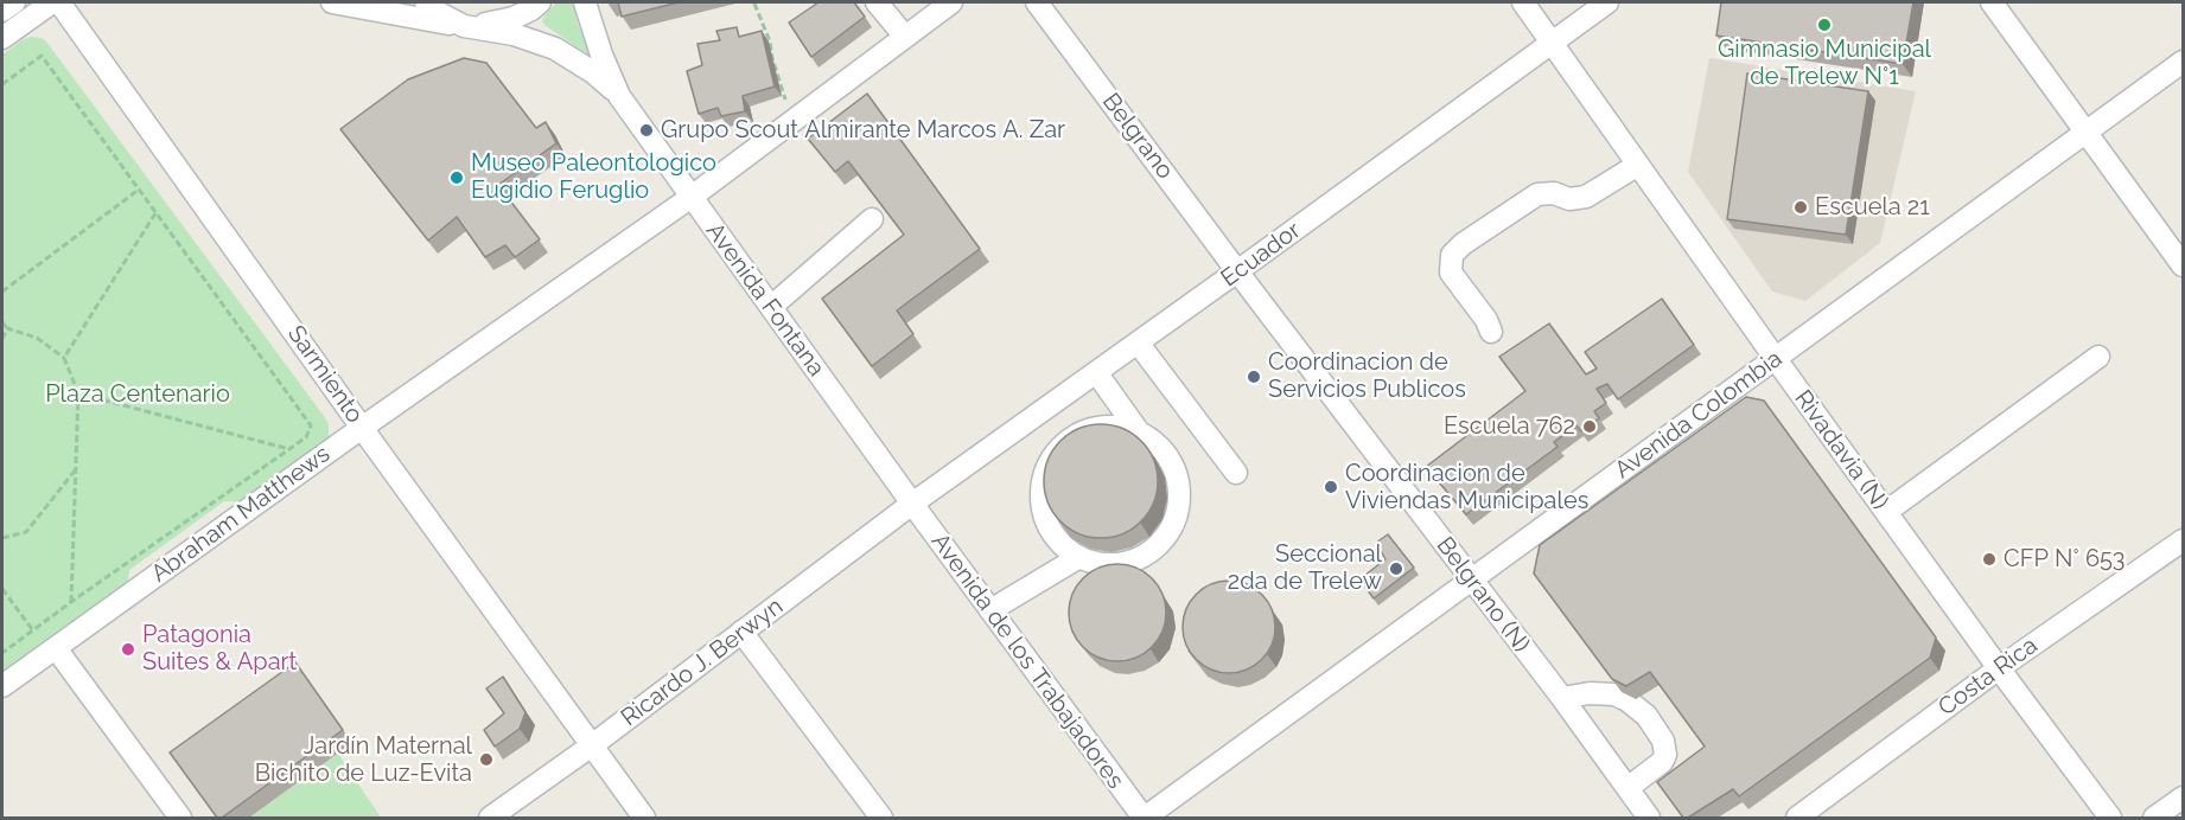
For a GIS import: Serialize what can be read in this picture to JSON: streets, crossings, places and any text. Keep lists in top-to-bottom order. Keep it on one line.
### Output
{"streets":{"street":["Belgrano","Ecuador","Avenida Fontana","Sarmiento","Avenida Colombia","Rivadavia (N)","Abraham Matthews","Belgrano (N)","Avenida de los Trabajadores","Ricardo J. Berwyn","Costa Rica"]},"crossings":[["Belgrano","Ecuador"],["Belgrano","Belgrano (N)"],["Ecuador","Avenida Fontana"],["Ecuador","Rivadavia (N)"],["Ecuador","Belgrano (N)"],["Ecuador","Avenida de los Trabajadores"],["Ecuador","Ricardo J. Berwyn"],["Avenida Fontana","Abraham Matthews"],["Avenida Fontana","Avenida de los Trabajadores"],["Avenida Fontana","Ricardo J. Berwyn"],["Sarmiento","Abraham Matthews"],["Sarmiento","Ricardo J. Berwyn"],["Avenida Colombia","Rivadavia (N)"],["Avenida Colombia","Belgrano (N)"],["Avenida Colombia","Avenida de los Trabajadores"],["Rivadavia (N)","Costa Rica"],["Avenida de los Trabajadores","Ricardo J. Berwyn"]],"parks":["Plaza Centenario"],"places":["Gimnasio Municipal de Trelew N°1","Grupo Scout Almirante Marcos A. Zar","Museo Paleontologico Eugidio Feruglio","Escuela 21","Coordinacion de Servicios Publicos","Escuela 762","Coordinacion de Viviendas Municipales","CFP N° 653","Seccional 2da de Trelew","Patagonia Suites & Apart","Jardín Maternal Bichito de Luz-Evita"]}
